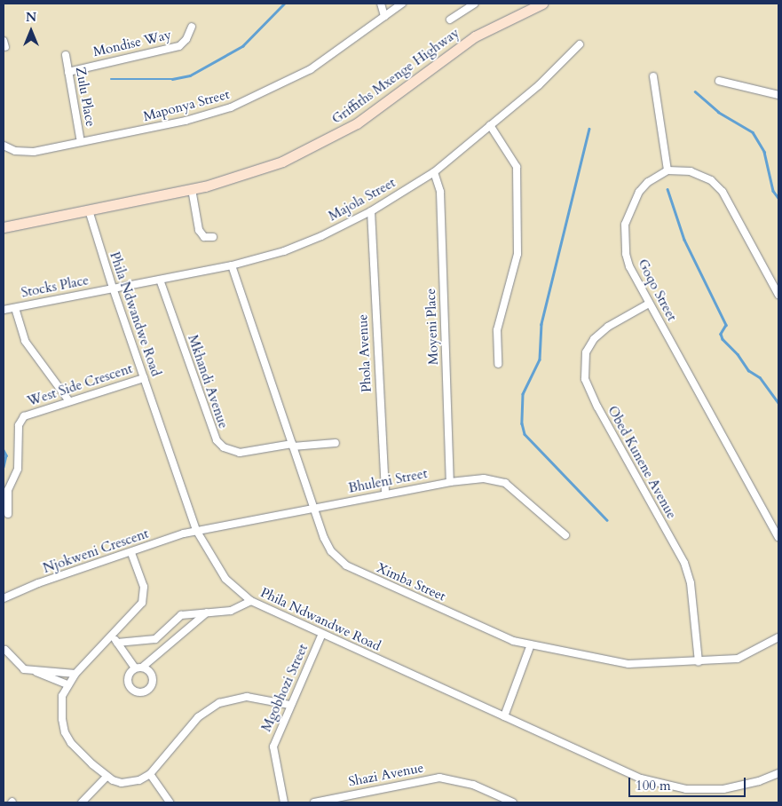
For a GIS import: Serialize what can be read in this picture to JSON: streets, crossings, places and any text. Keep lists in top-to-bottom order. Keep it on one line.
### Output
{"streets":{"street":["Mondise Way","Griffiths Mxenge Highway","Zulu Place","Maponya Street","Majola Street","Stocks Place","Goqo Street","Phila Ndwandwe Road","Moyeni Place","Phola Avenue","Mkhandi Avenue","West Side Crescent","Obed Kunene Avenue","Bhuleni Street","Njokweni Crescent","Ximba Street","Mgobhozi Street","Shazi Avenue"]},"crossings":[["Mondise Way","Zulu Place"],["Griffiths Mxenge Highway","Phila Ndwandwe Road"],["Zulu Place","Maponya Street"],["Majola Street","Stocks Place"],["Majola Street","Phila Ndwandwe Road"],["Majola Street","Moyeni Place"],["Majola Street","Phola Avenue"],["Majola Street","Mkhandi Avenue"],["Majola Street","Ximba Street"],["Stocks Place","Phila Ndwandwe Road"],["Goqo Street","Obed Kunene Avenue"],["Phila Ndwandwe Road","West Side Crescent"],["Phila Ndwandwe Road","Bhuleni Street"],["Phila Ndwandwe Road","Njokweni Crescent"],["Phila Ndwandwe Road","Mgobhozi Street"],["Moyeni Place","Bhuleni Street"],["Phola Avenue","Bhuleni Street"],["Mkhandi Avenue","Ximba Street"],["Obed Kunene Avenue","Ximba Street"],["Bhuleni Street","Njokweni Crescent"],["Bhuleni Street","Ximba Street"]],"scale_bar":"100 m","north":"top"}
